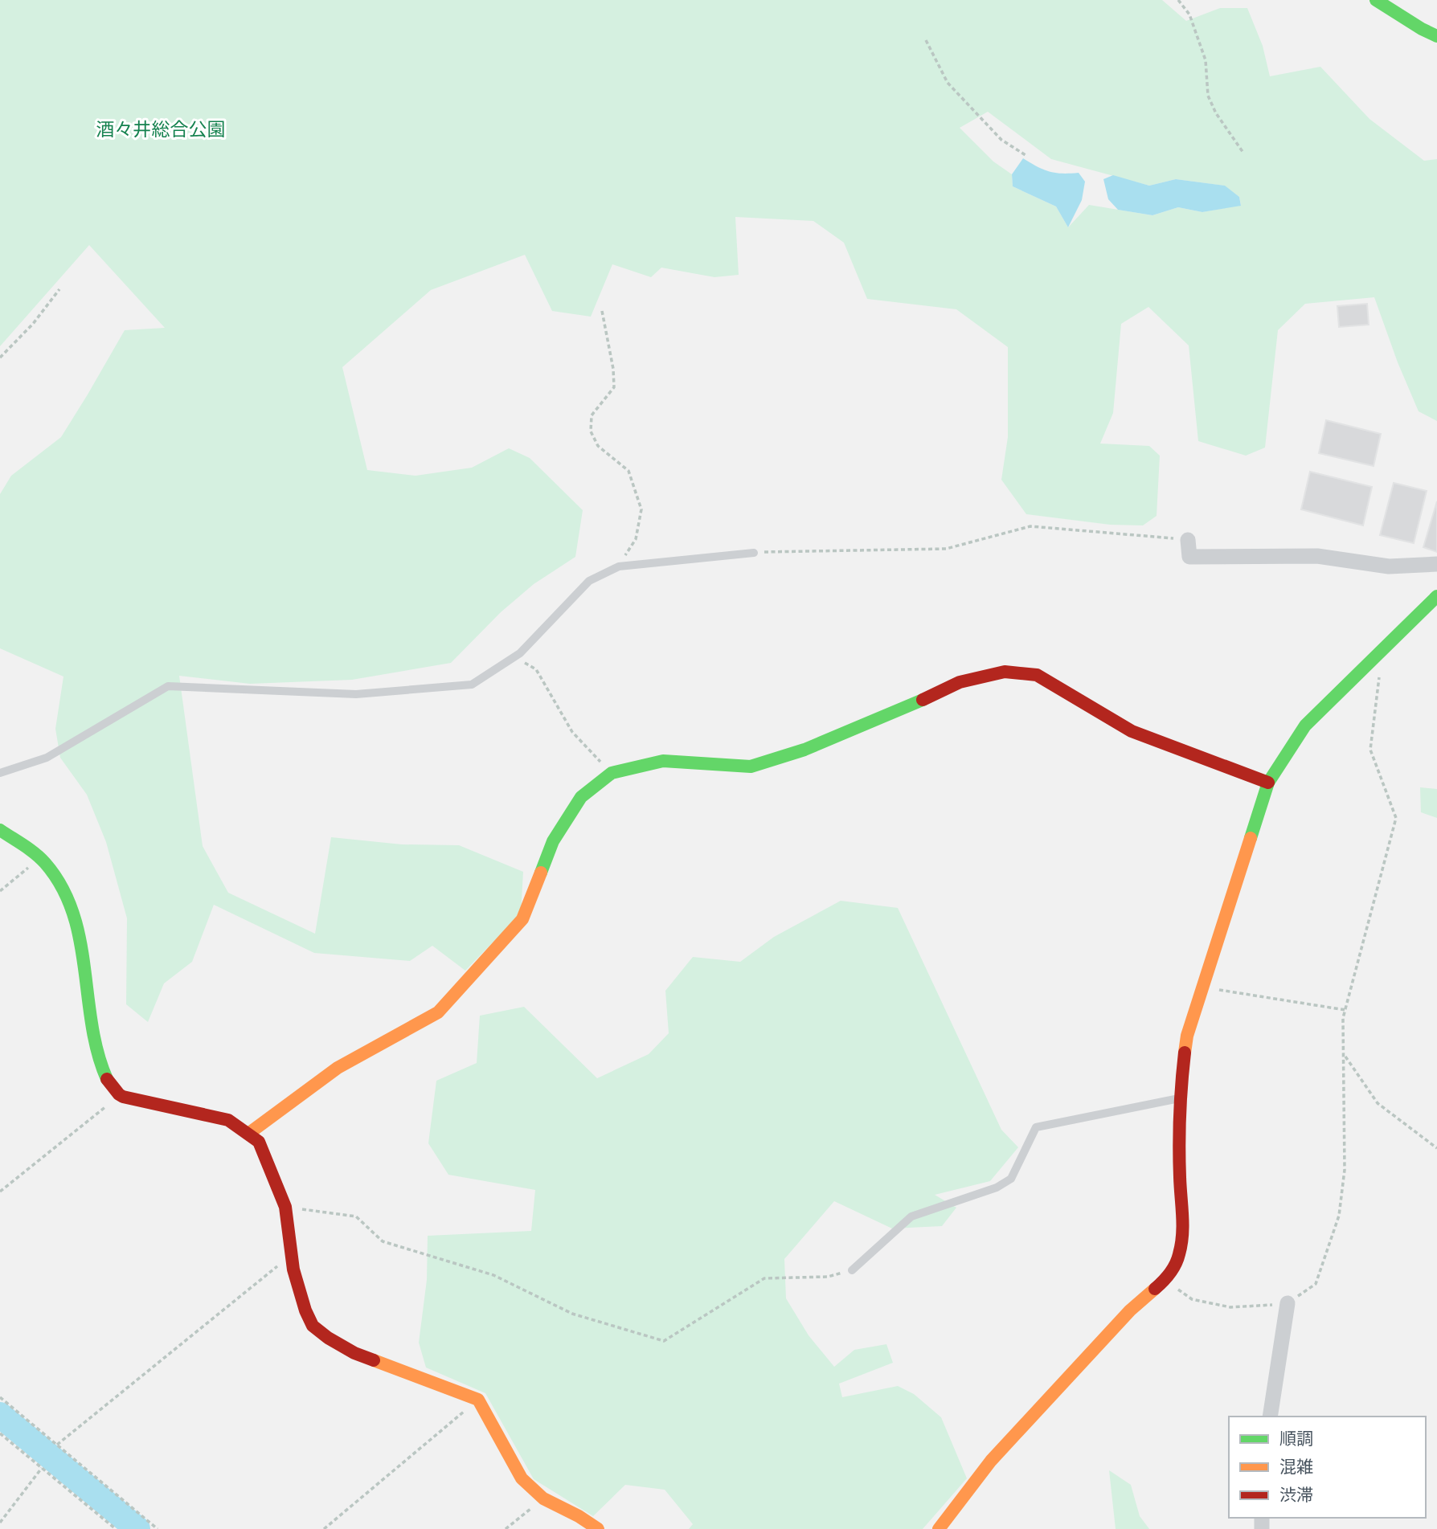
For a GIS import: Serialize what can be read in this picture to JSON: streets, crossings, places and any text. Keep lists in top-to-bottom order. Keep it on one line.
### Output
{"parks":["酒々井総合公園"],"legend":["順調","混雑","渋滞"]}
